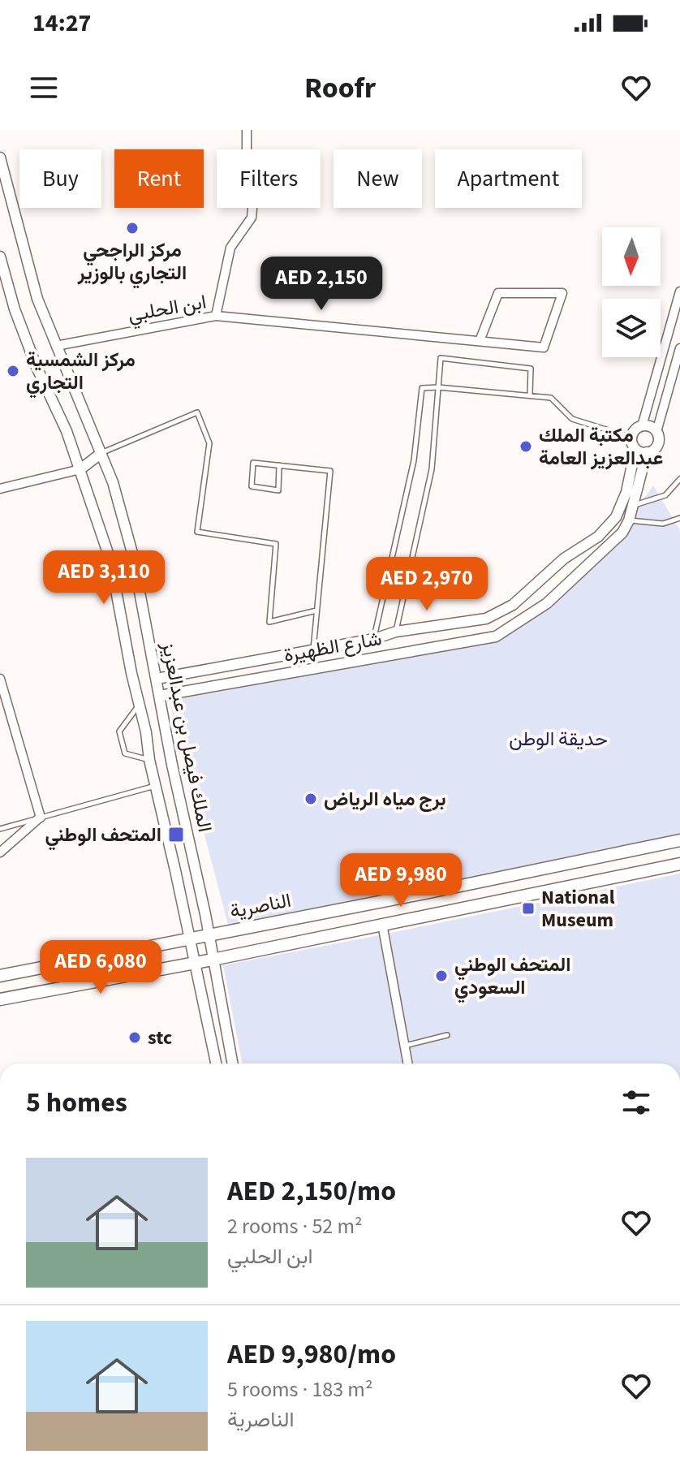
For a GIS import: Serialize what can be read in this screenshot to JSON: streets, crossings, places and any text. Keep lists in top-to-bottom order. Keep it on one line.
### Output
{"streets":{"main road":["الناصرية"],"street":["ابن الحلبي","شارع الظهيرة","الملك فيصل بن عبدالعزيز"]},"crossings":[["ابن الحلبي","الملك فيصل بن عبدالعزيز"],["شارع الظهيرة","الملك فيصل بن عبدالعزيز"],["الملك فيصل بن عبدالعزيز","الناصرية"]],"parks":["حديقة الوطن"],"places":{"other":["مركز الراجحي التجاري بالوزير","مركز الشمسية التجاري","مكتبة الملك عبدالعزيز العامة","برج مياه الرياض","المتحف الوطني السعودي","stc"],"transit":["المتحف الوطني","National Museum"]},"north":"bottom","page":{"status":"14:27","header":"Roofr","chip":["Buy","Rent","Filters","New","Apartment"],"price":["AED 2,150","AED 3,110","AED 2,970","AED 9,980","AED 6,080"],"heading":"5 homes","list":[{"name":"AED 2,150/mo","note":"2 rooms · 52 m² · ابن الحلبي"},{"name":"AED 9,980/mo","note":"5 rooms · 183 m² · الناصرية"}]}}
